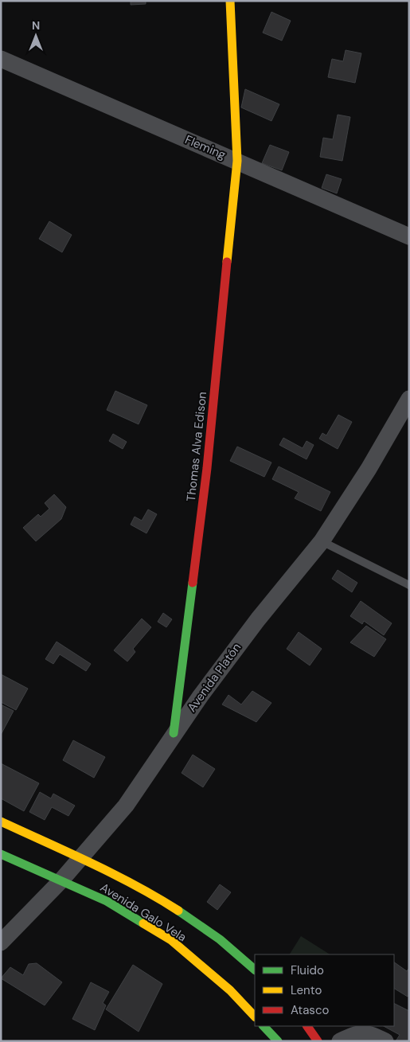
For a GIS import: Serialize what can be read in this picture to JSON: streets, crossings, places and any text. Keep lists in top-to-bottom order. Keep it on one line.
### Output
{"streets":{"street":["Fleming","Thomas Alva Edison","Avenida Platón","Avenida Galo Vela"]},"crossings":[["Fleming","Thomas Alva Edison"],["Thomas Alva Edison","Avenida Platón"],["Avenida Platón","Avenida Galo Vela"]],"legend":["Fluido","Lento","Atasco"],"north":"top"}
